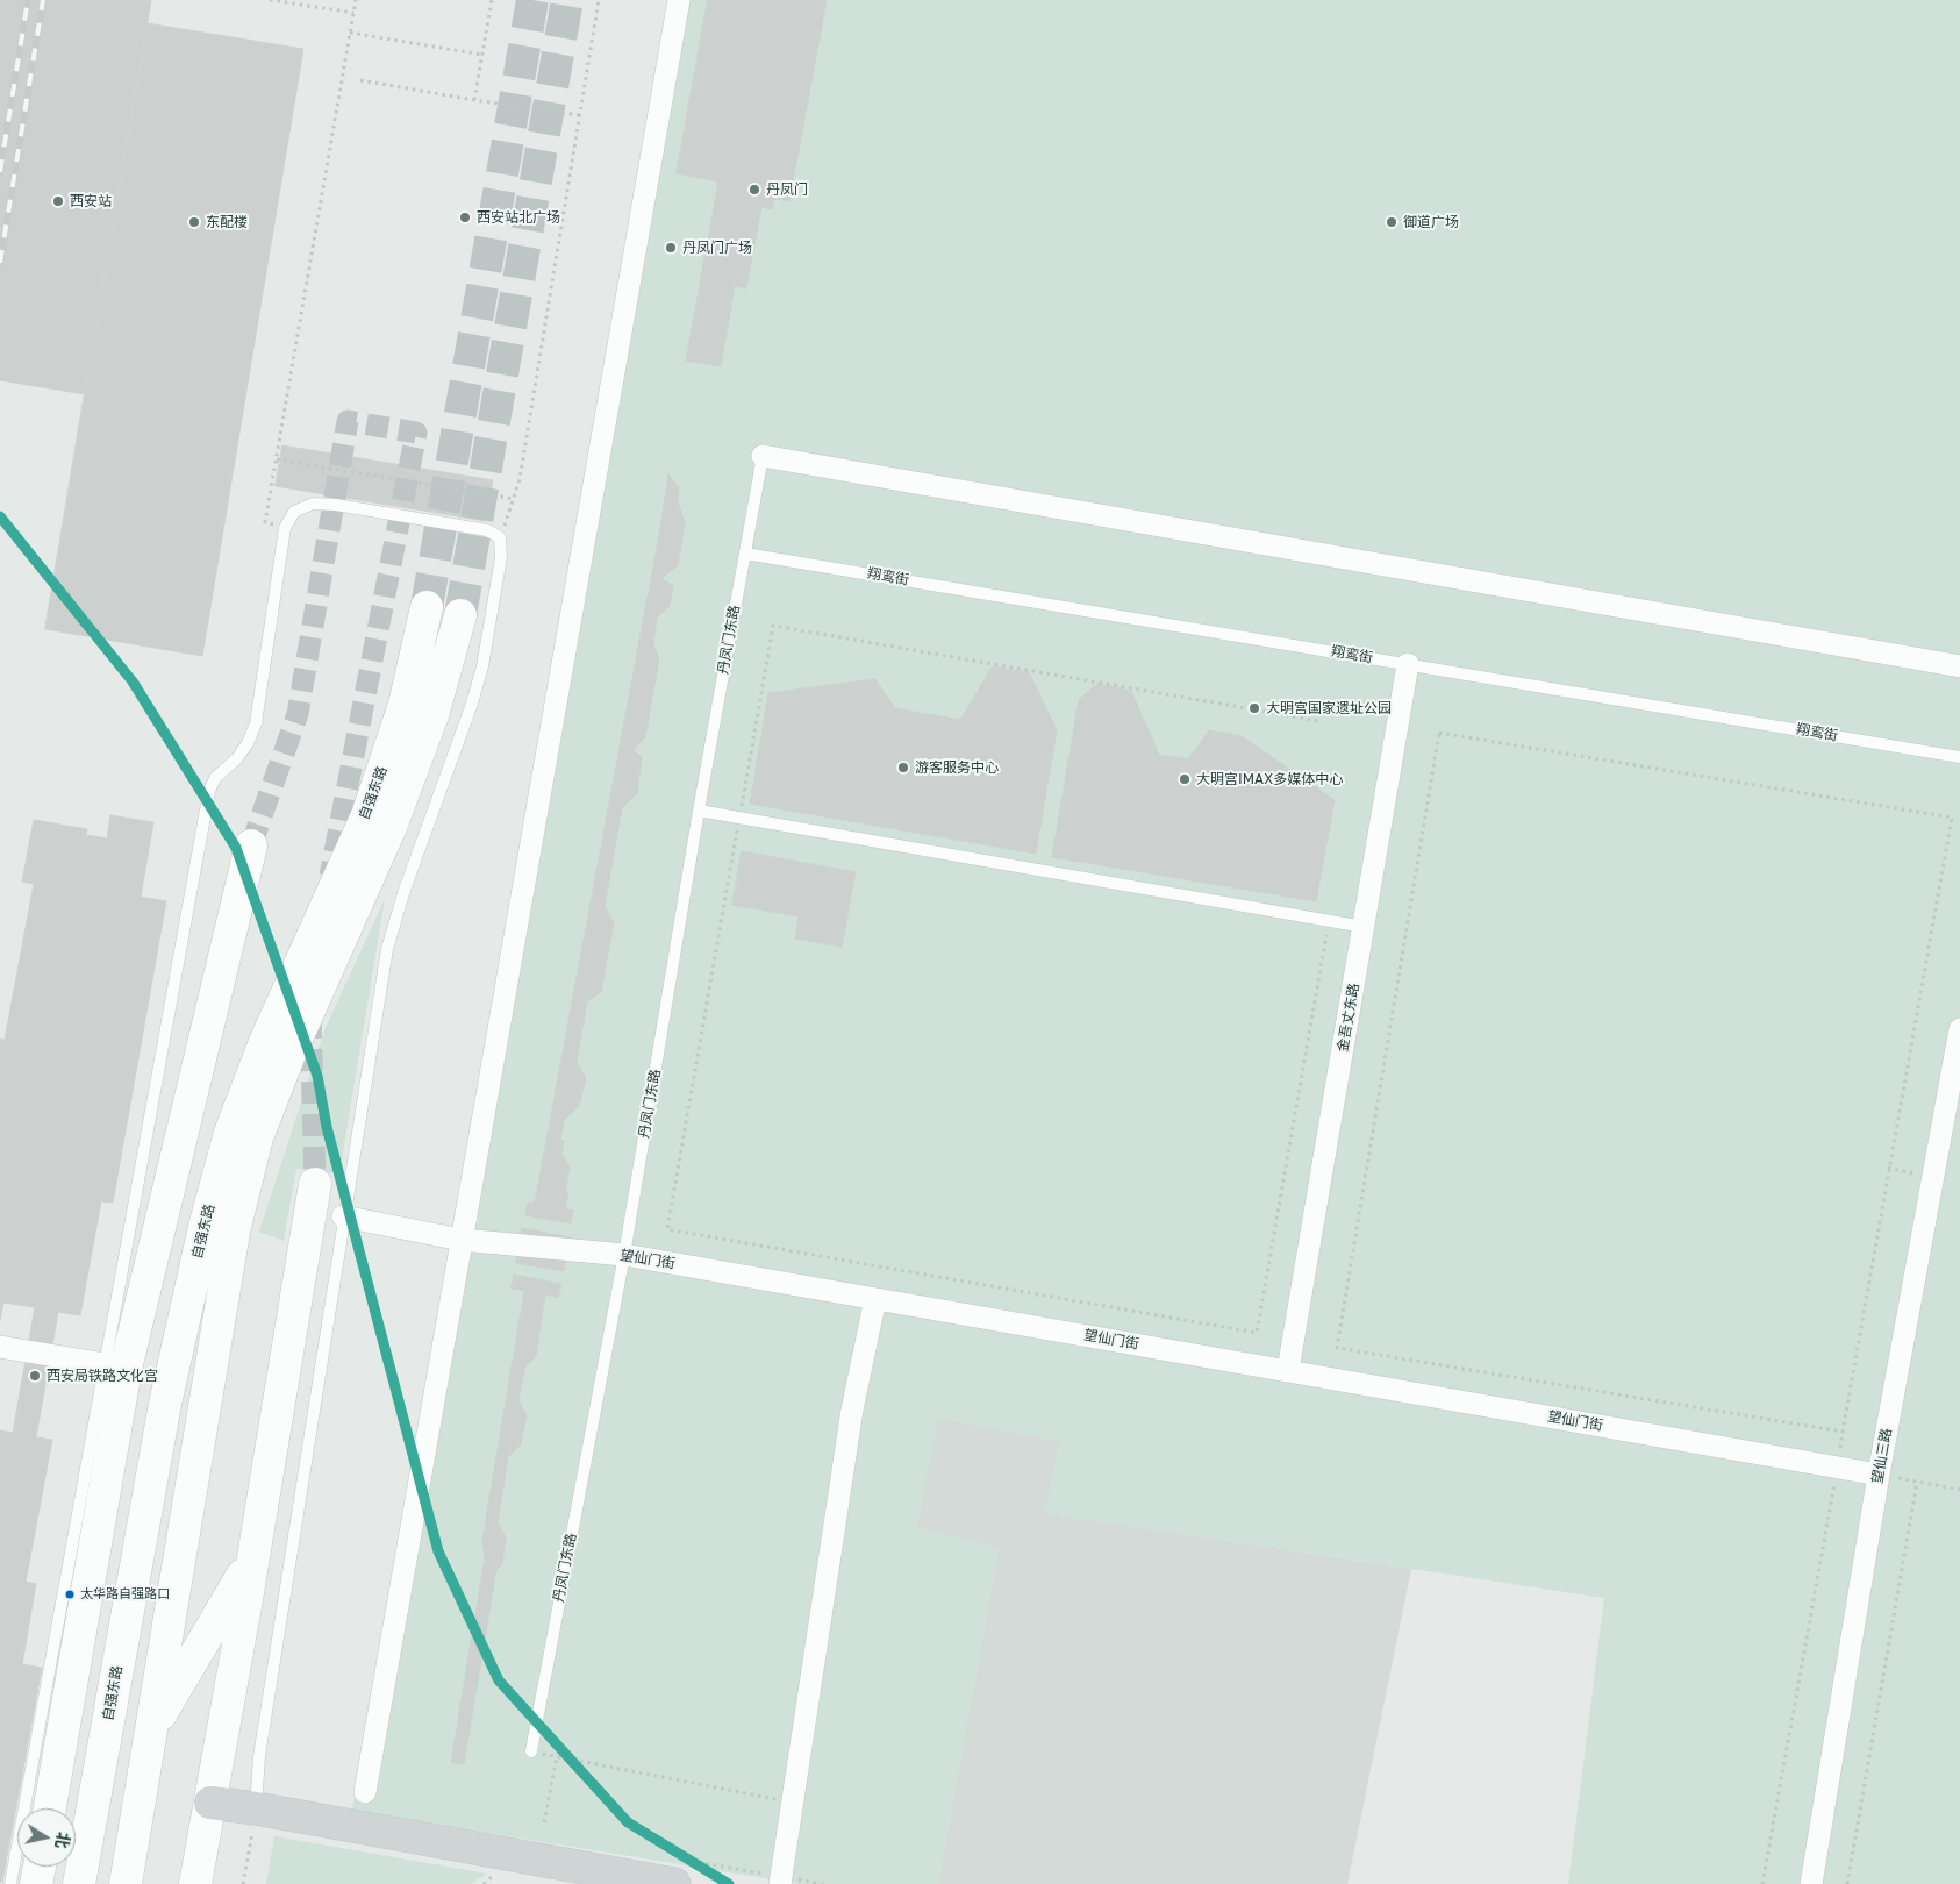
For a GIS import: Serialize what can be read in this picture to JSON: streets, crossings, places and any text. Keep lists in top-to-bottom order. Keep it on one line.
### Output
{"streets":{"main road":["自强东路"],"street":["金吾丈东路","望仙门街","望仙三路"],"lane":["翔鸾街","丹凤门东路"]},"crossings":[["翔鸾街","丹凤门东路"],["翔鸾街","金吾丈东路"],["丹凤门东路","望仙门街"],["金吾丈东路","望仙门街"],["望仙门街","望仙三路"]],"places":["丹凤门","西安站","西安站北广场","东配楼","御道广场","丹凤门广场","大明宫国家遗址公园","游客服务中心","大明宫IMAX多媒体中心","西安局铁路文化宫","太华路自强路口"],"north":"right"}
